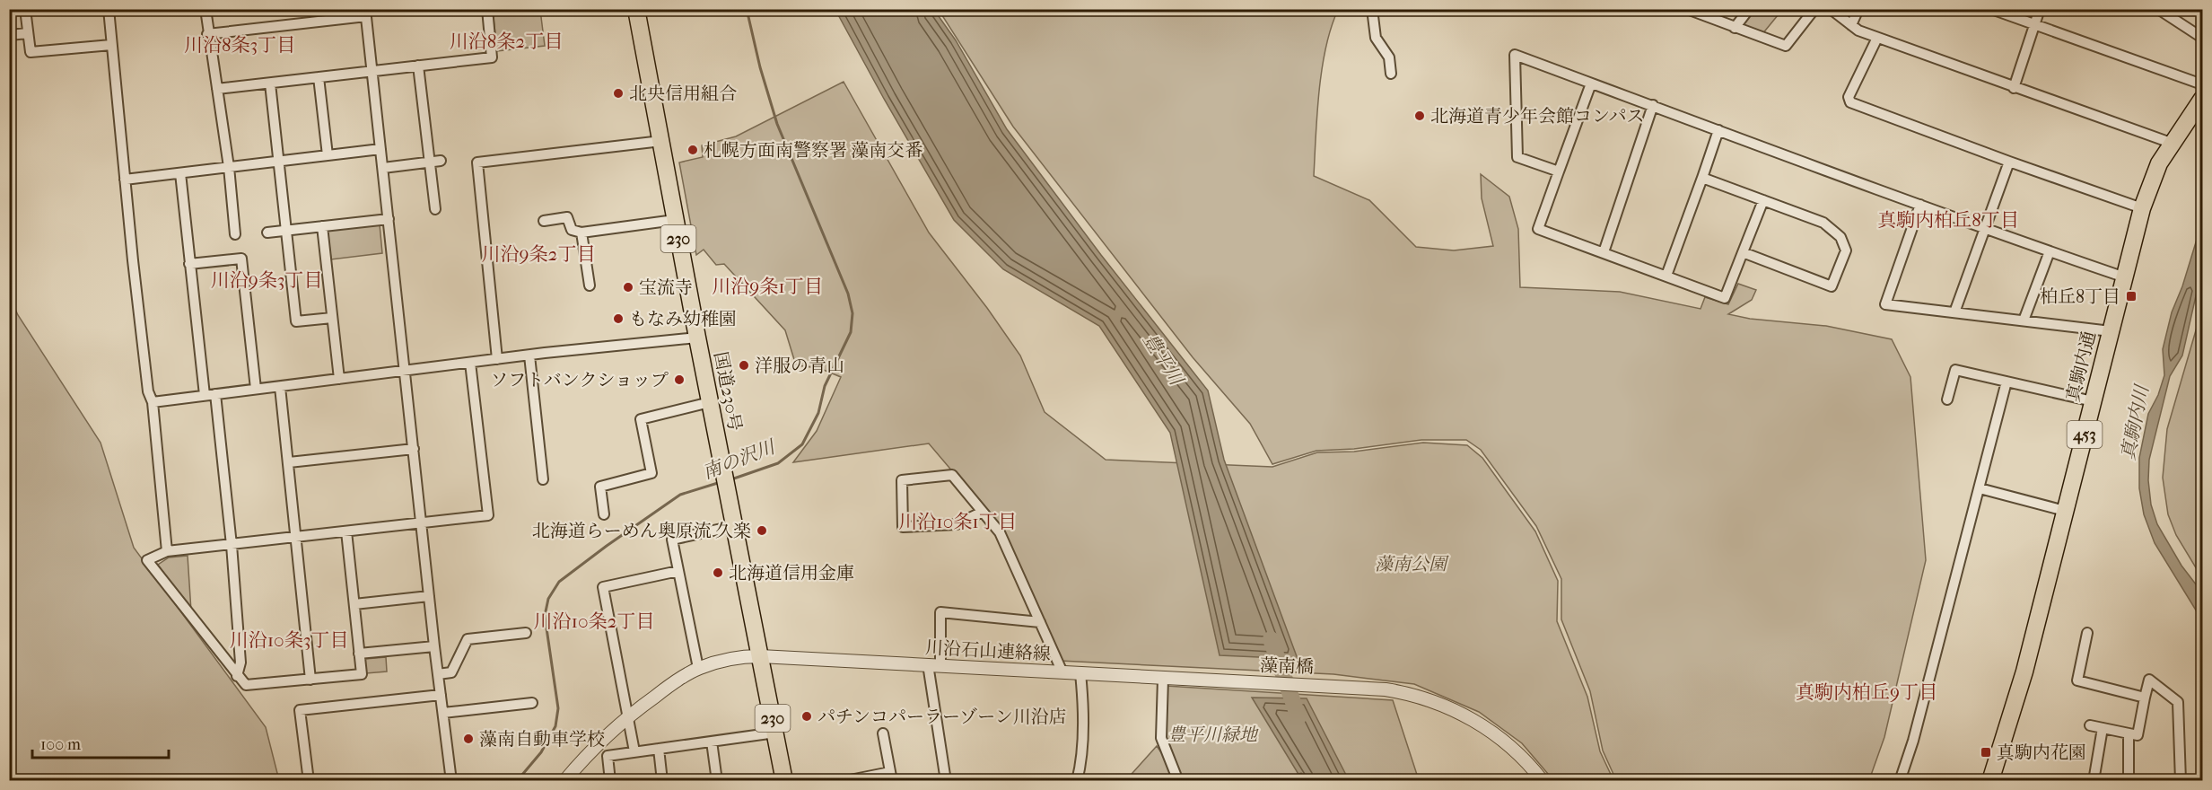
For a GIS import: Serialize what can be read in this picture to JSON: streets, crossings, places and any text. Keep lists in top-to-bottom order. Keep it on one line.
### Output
{"streets":{"highway":["230","真駒内通","国道230号","453"],"street":["川沿石山連絡線","藻南橋"]},"crossings":[["国道230号","川沿石山連絡線"],["川沿石山連絡線","藻南橋"]],"districts":["川沿8条2丁目","川沿8条3丁目","真駒内柏丘8丁目","川沿9条2丁目","川沿9条3丁目","川沿9条1丁目","川沿10条1丁目","川沿10条2丁目","川沿10条3丁目","真駒内柏丘9丁目"],"water":["豊平川","真駒内川","南の沢川"],"parks":["藻南公園","豊平川緑地"],"places":{"other":["北央信用組合","北海道青少年会館コンパス","札幌方面南警察署 藻南交番","宝流寺","もなみ幼稚園","洋服の青山","ソフトバンクショップ","北海道らーめん奥原流 久楽","北海道信用金庫","パチンコパーラーゾーン川沿店","藻南自動車学校"],"transit":["柏丘8丁目","真駒内花園"]},"scale_bar":"100 m"}
